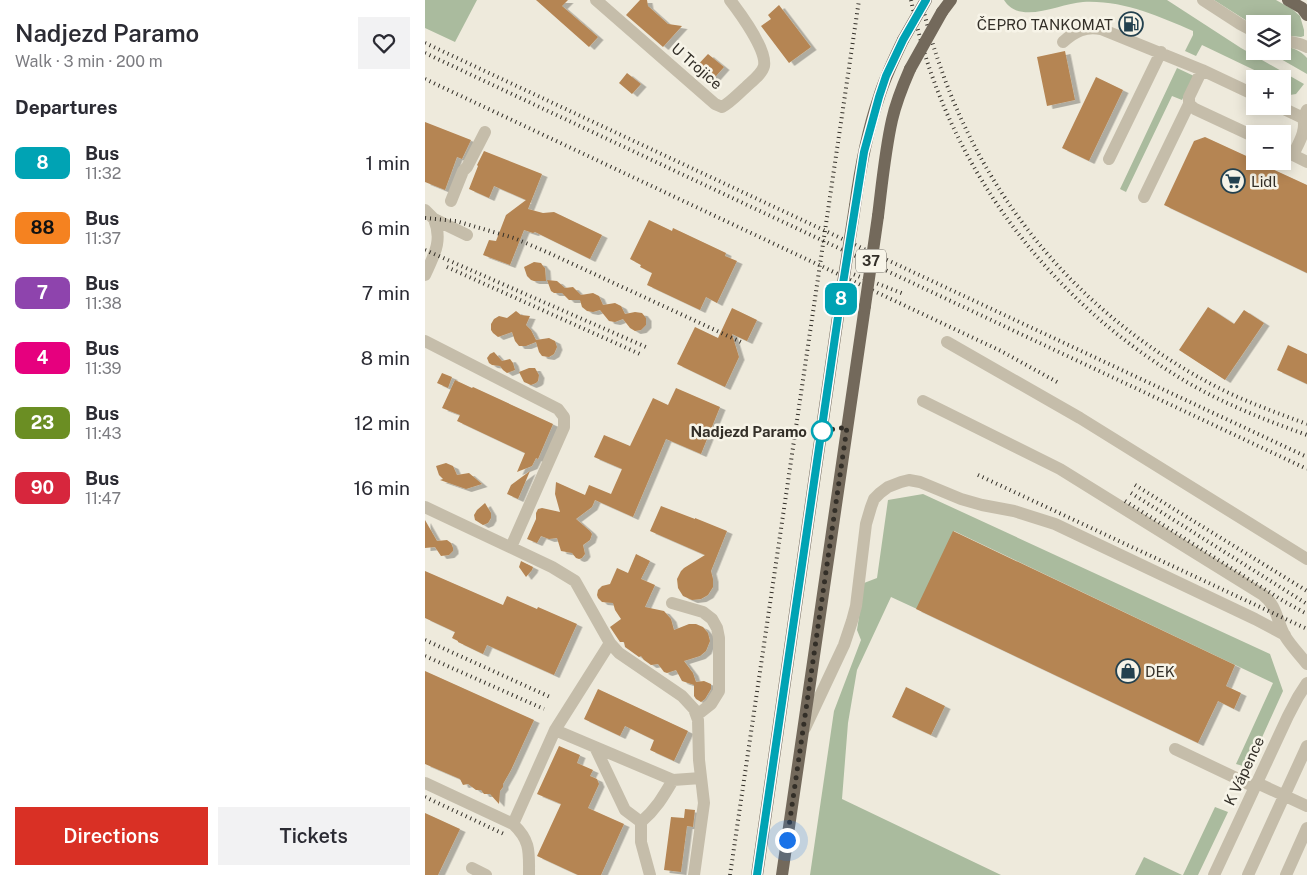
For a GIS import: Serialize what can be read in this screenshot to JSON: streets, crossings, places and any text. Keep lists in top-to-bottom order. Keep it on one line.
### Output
{"streets":{"main road":["37"],"street":["U Trojice","K Vápence"]},"places":{"fuel station":["ČEPRO TANKOMAT"],"supermarket":["Lidl"],"other":["Nadjezd Paramo"],"shop":["DEK"]},"lines":["bus line 8"],"page":{"heading":[["Nadjezd Paramo","Walk · 3 min · 200 m"],"Departures"],"on_map":"8","map_buttons":["+","−"],"list":[{"mark":"8","name":"Bus","note":"11:32","value":"1 min"},{"mark":"88","name":"Bus","note":"11:37","value":"6 min"},{"mark":"7","name":"Bus","note":"11:38","value":"7 min"},{"mark":"4","name":"Bus","note":"11:39","value":"8 min"},{"mark":"23","name":"Bus","note":"11:43","value":"12 min"},{"mark":"90","name":"Bus","note":"11:47","value":"16 min"}],"buttons":["Directions","Tickets"]}}
